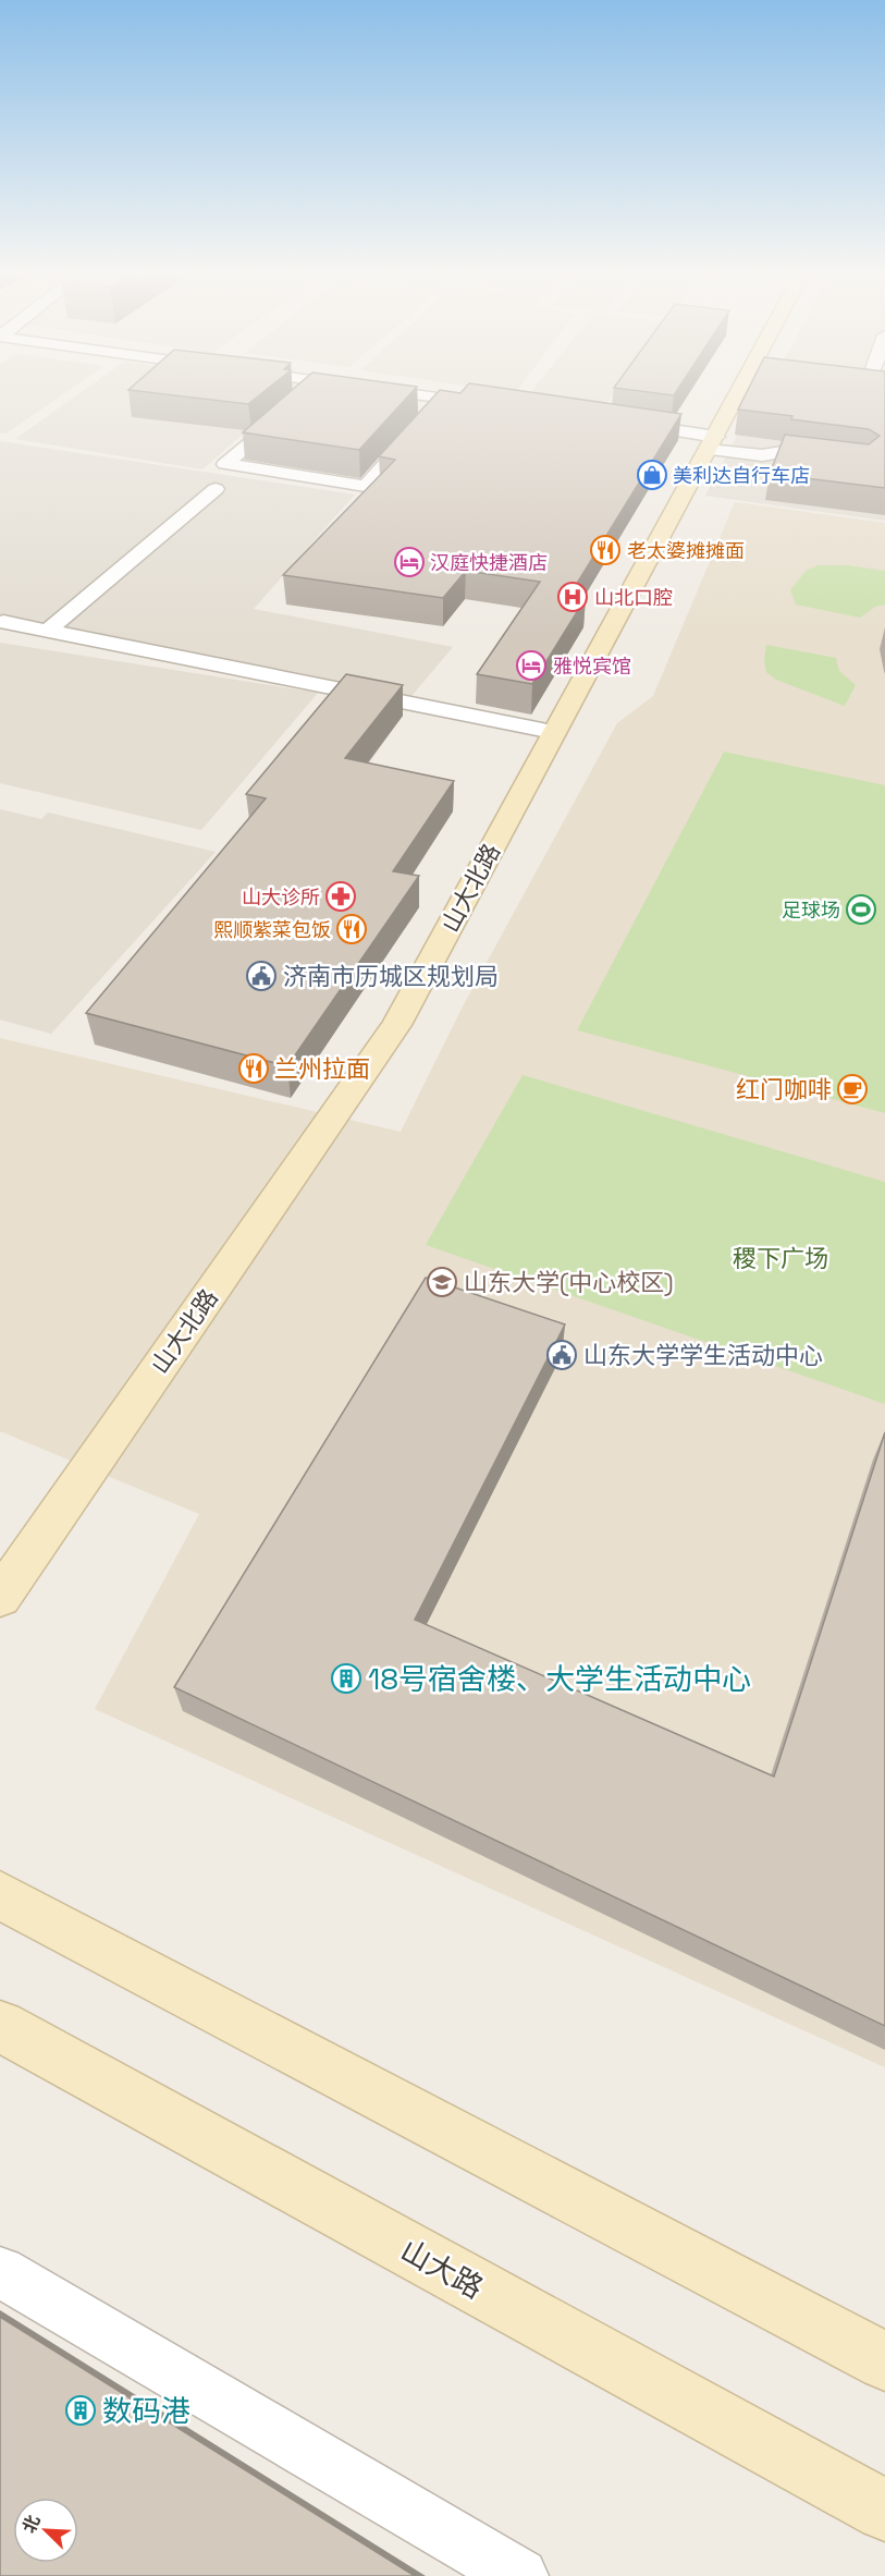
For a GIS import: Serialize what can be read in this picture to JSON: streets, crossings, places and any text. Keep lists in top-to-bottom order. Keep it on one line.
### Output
{"streets":{"main road":["山大北路","山大路"]},"parks":["稷下广场"],"places":{"shop":["美利达自行车店"],"restaurant":["老太婆摊摊面","熙顺紫菜包饭","兰州拉面"],"hotel":["汉庭快捷酒店","雅悦宾馆"],"hospital":["山北口腔"],"pharmacy":["山大诊所"],"sports":["足球场"],"public building":["济南市历城区规划局","山东大学学生活动中心"],"cafe":["红门咖啡"],"school or university":["山东大学(中心校区)"],"building":["18号宿舍楼、大学生活动中心","数码港"]},"north":"top left"}
